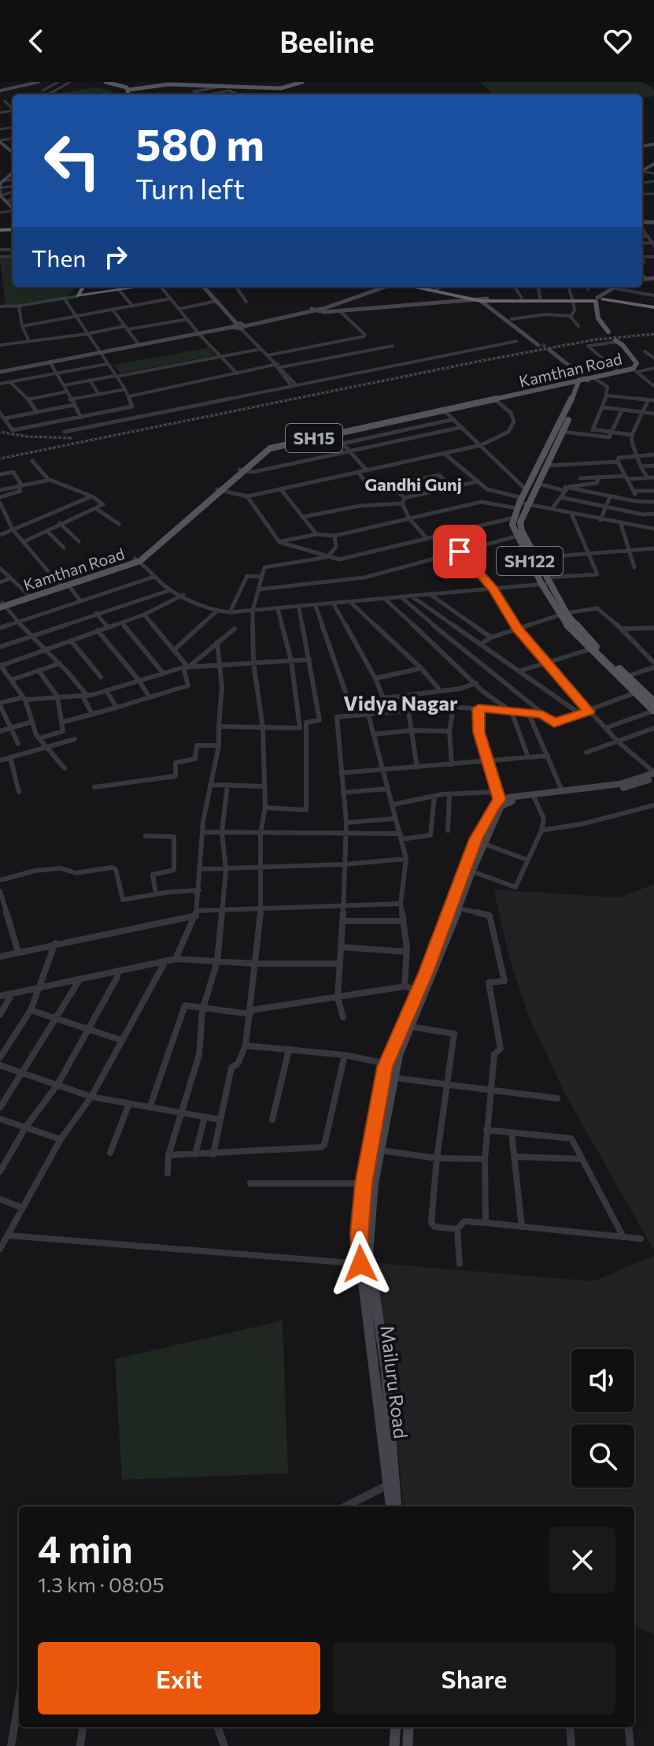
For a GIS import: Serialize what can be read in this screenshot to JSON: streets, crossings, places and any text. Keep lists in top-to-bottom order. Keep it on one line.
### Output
{"streets":{"main road":["Kamthan Road","SH15","SH122"],"street":["Mailuru Road"]},"crossings":[["Kamthan Road","SH122"]],"districts":["Gandhi Gunj","Vidya Nagar"],"page":{"header":"Beeline","turn":["580 m","Turn left"],"then":"Then","heading":["4 min","1.3 km · 08:05"],"buttons":["Exit","Share"]}}
